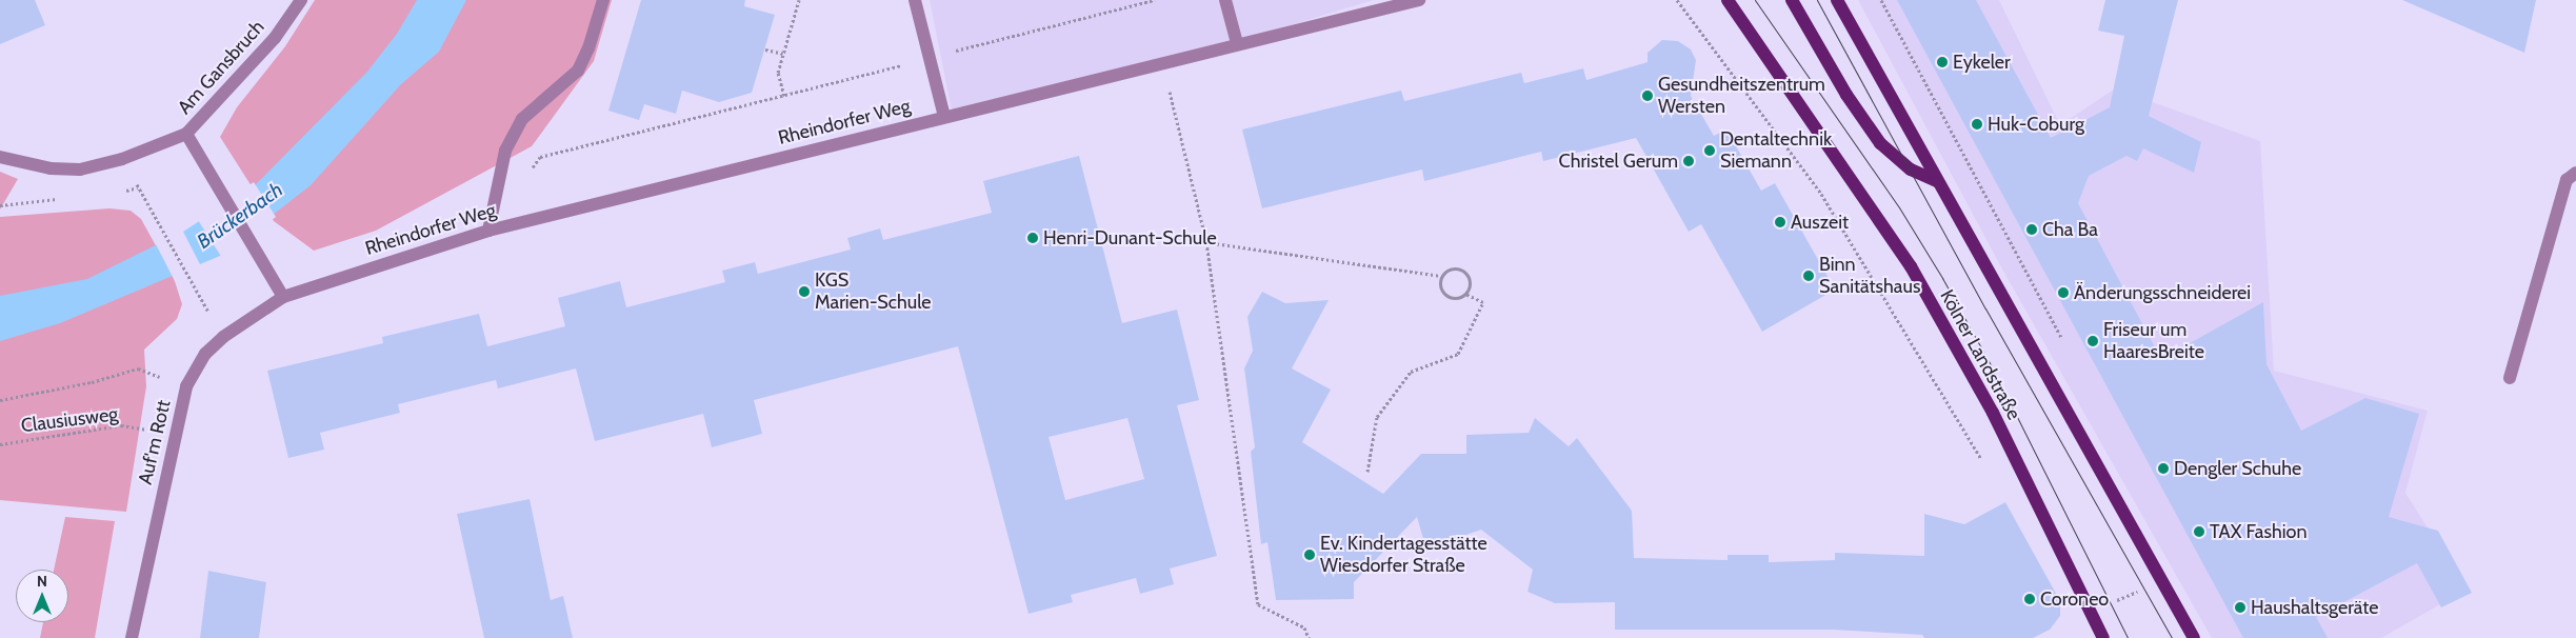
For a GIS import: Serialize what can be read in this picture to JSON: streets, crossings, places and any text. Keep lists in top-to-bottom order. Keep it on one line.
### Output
{"streets":{"main road":["Kölner Landstraße"],"street":["Am Gansbruch","Rheindorfer Weg","Auf'm Rott"],"path":["Clausiusweg"]},"crossings":[["Am Gansbruch","Rheindorfer Weg"],["Am Gansbruch","Auf'm Rott"],["Rheindorfer Weg","Auf'm Rott"],["Clausiusweg","Auf'm Rott"]],"water":["Brückerbach"],"places":["Eykeler","Gesundheitszentrum Wersten","Huk-Coburg","Dentaltechnik Siemann","Christel Gerum","Auszeit","Cha Ba","Henri-Dunant-Schule","Binn Sanitätshaus","KGS Marien-Schule","Änderungsschneiderei","Friseur um HaaresBreite","Dengler Schuhe","TAX Fashion","Ev. Kindertagesstätte Wiesdorfer Straße","Coroneo","Haushaltsgeräte"],"north":"top"}
